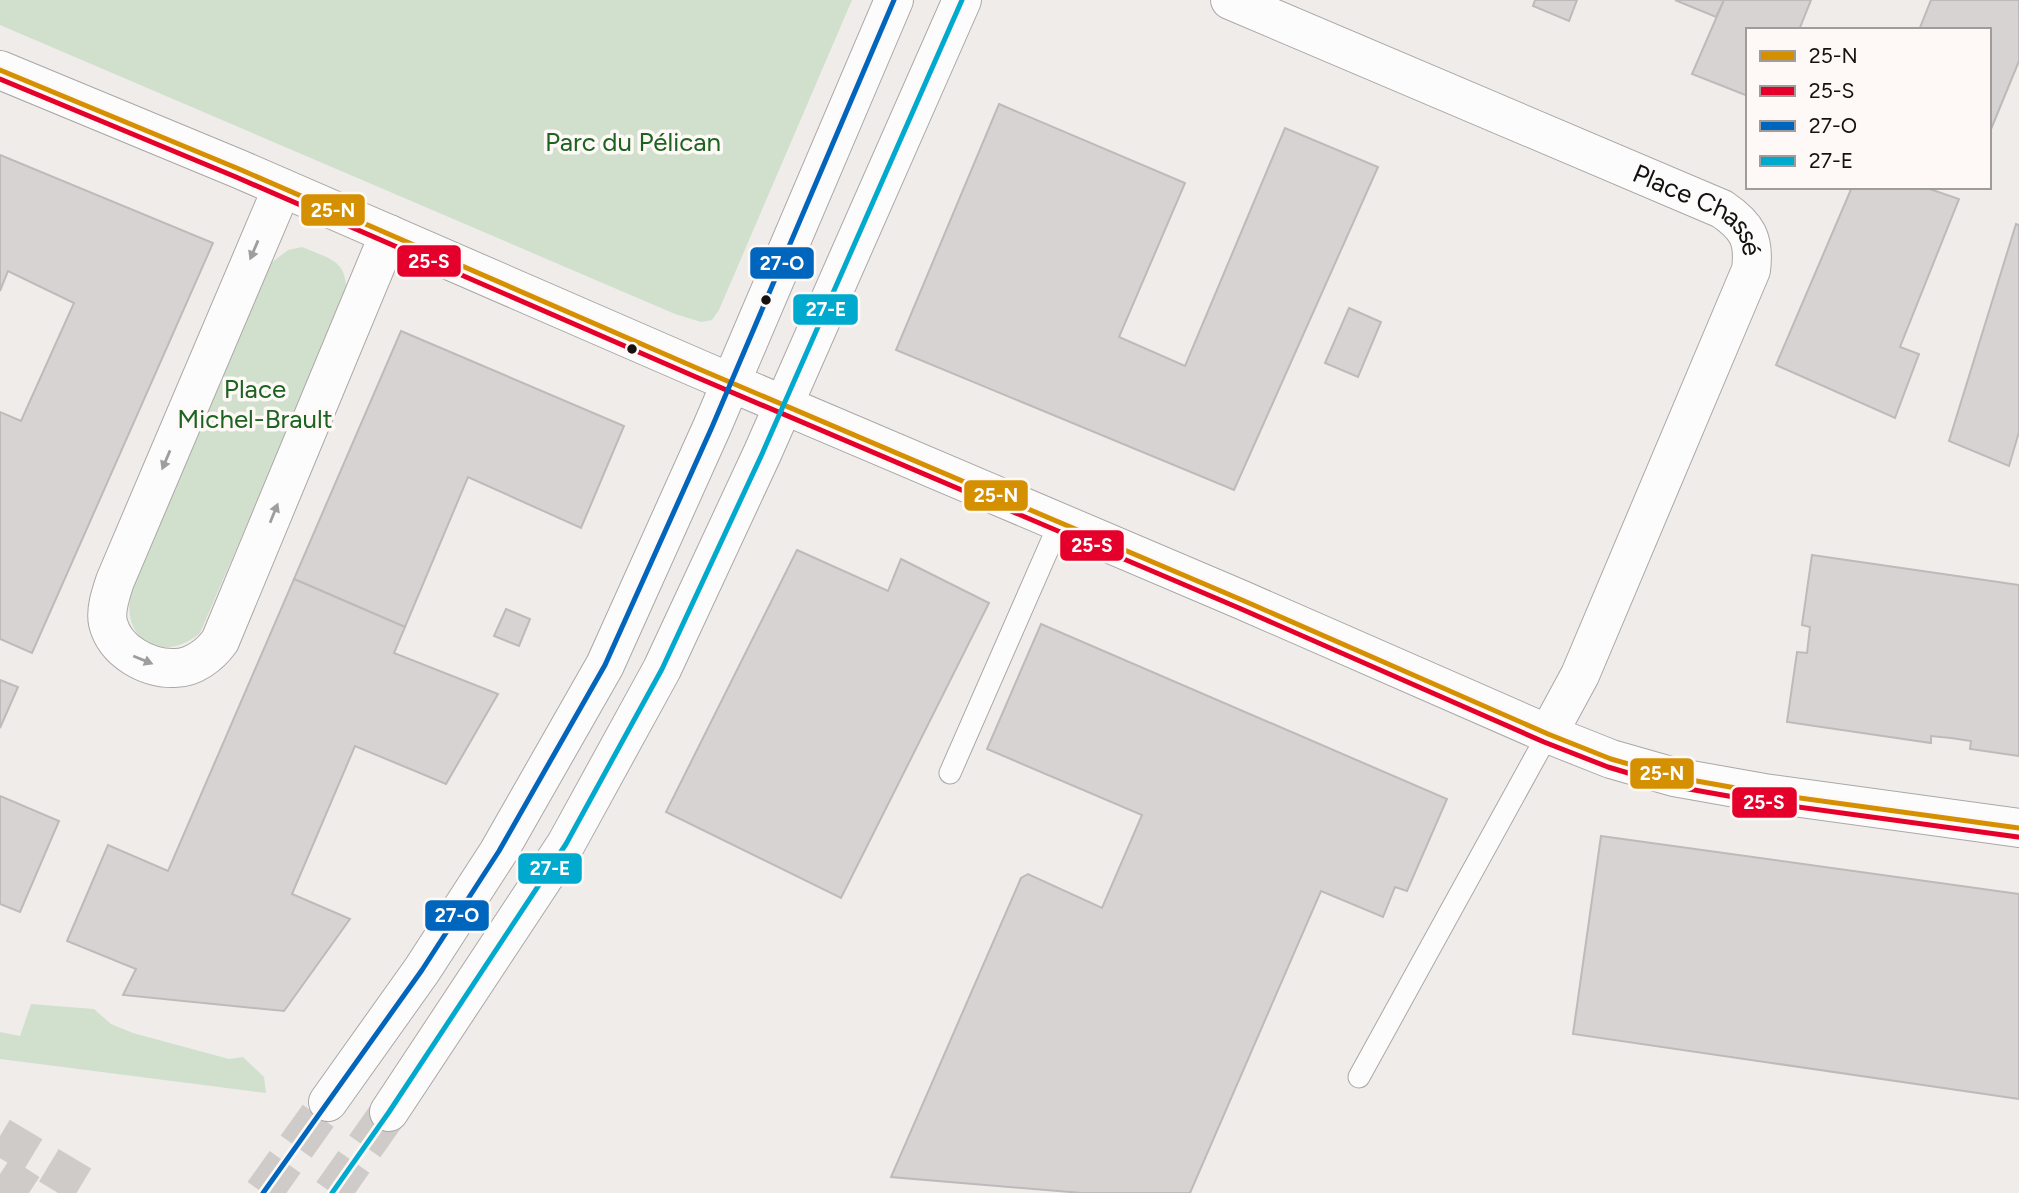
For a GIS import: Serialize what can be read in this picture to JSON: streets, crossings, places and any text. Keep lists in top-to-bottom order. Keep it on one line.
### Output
{"streets":{"street":["Place Chassé"]},"parks":["Parc du Pélican","Place Michel-Brault"],"lines":["transit line 27-O","transit line 27-E","transit line 25-N","transit line 25-S"],"legend":["25-N","25-S","27-O","27-E"]}
